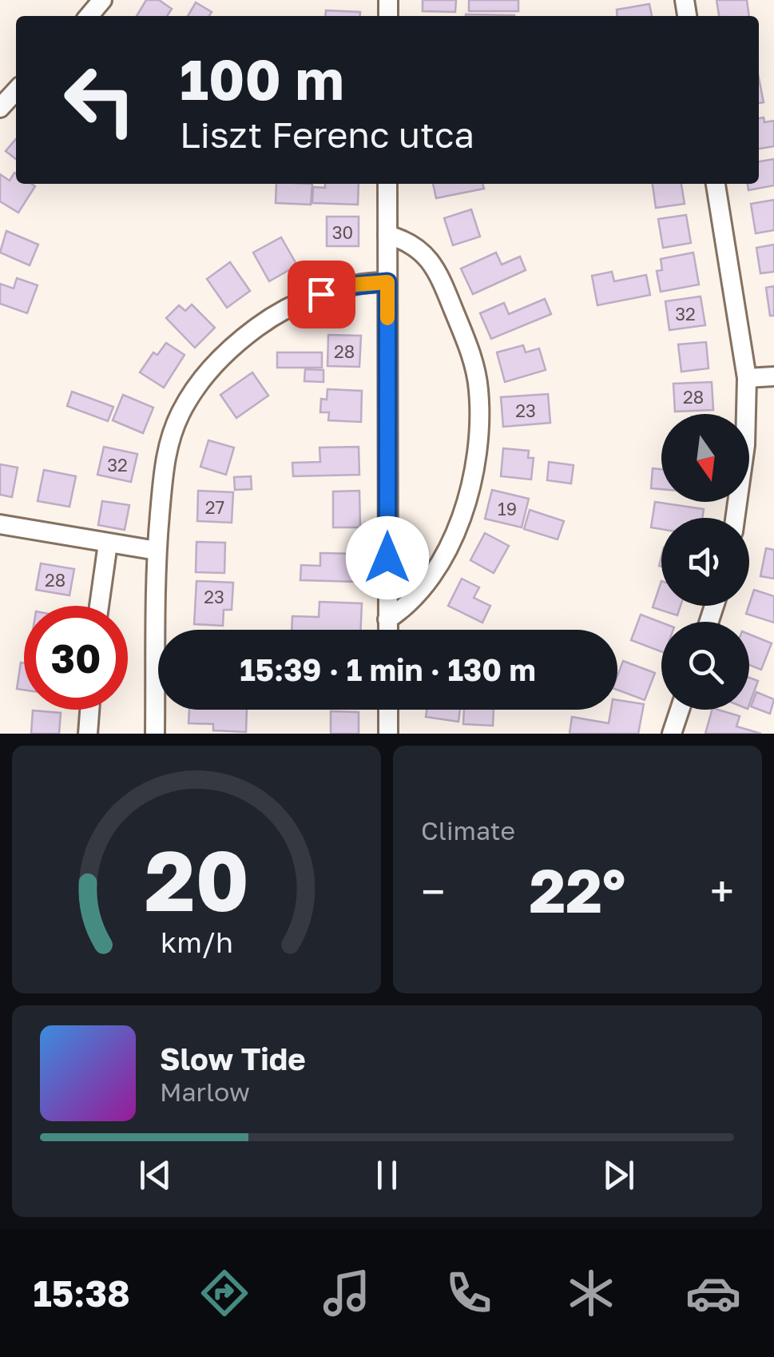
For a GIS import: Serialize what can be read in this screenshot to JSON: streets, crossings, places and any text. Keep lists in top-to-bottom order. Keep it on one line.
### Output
{"house_numbers":["30","32","28","28","23","32","27","19","28","23"],"north":"bottom","page":{"turn":["100 m","Liszt Ferenc utca"],"limit":"30","trip":"15:39 · 1 min · 130 m","tile":"Climate","heat":["−","22°","+"],"song":["Slow Tide","Marlow"],"tabs":"15:38","gauge":["20","km/h"]}}
